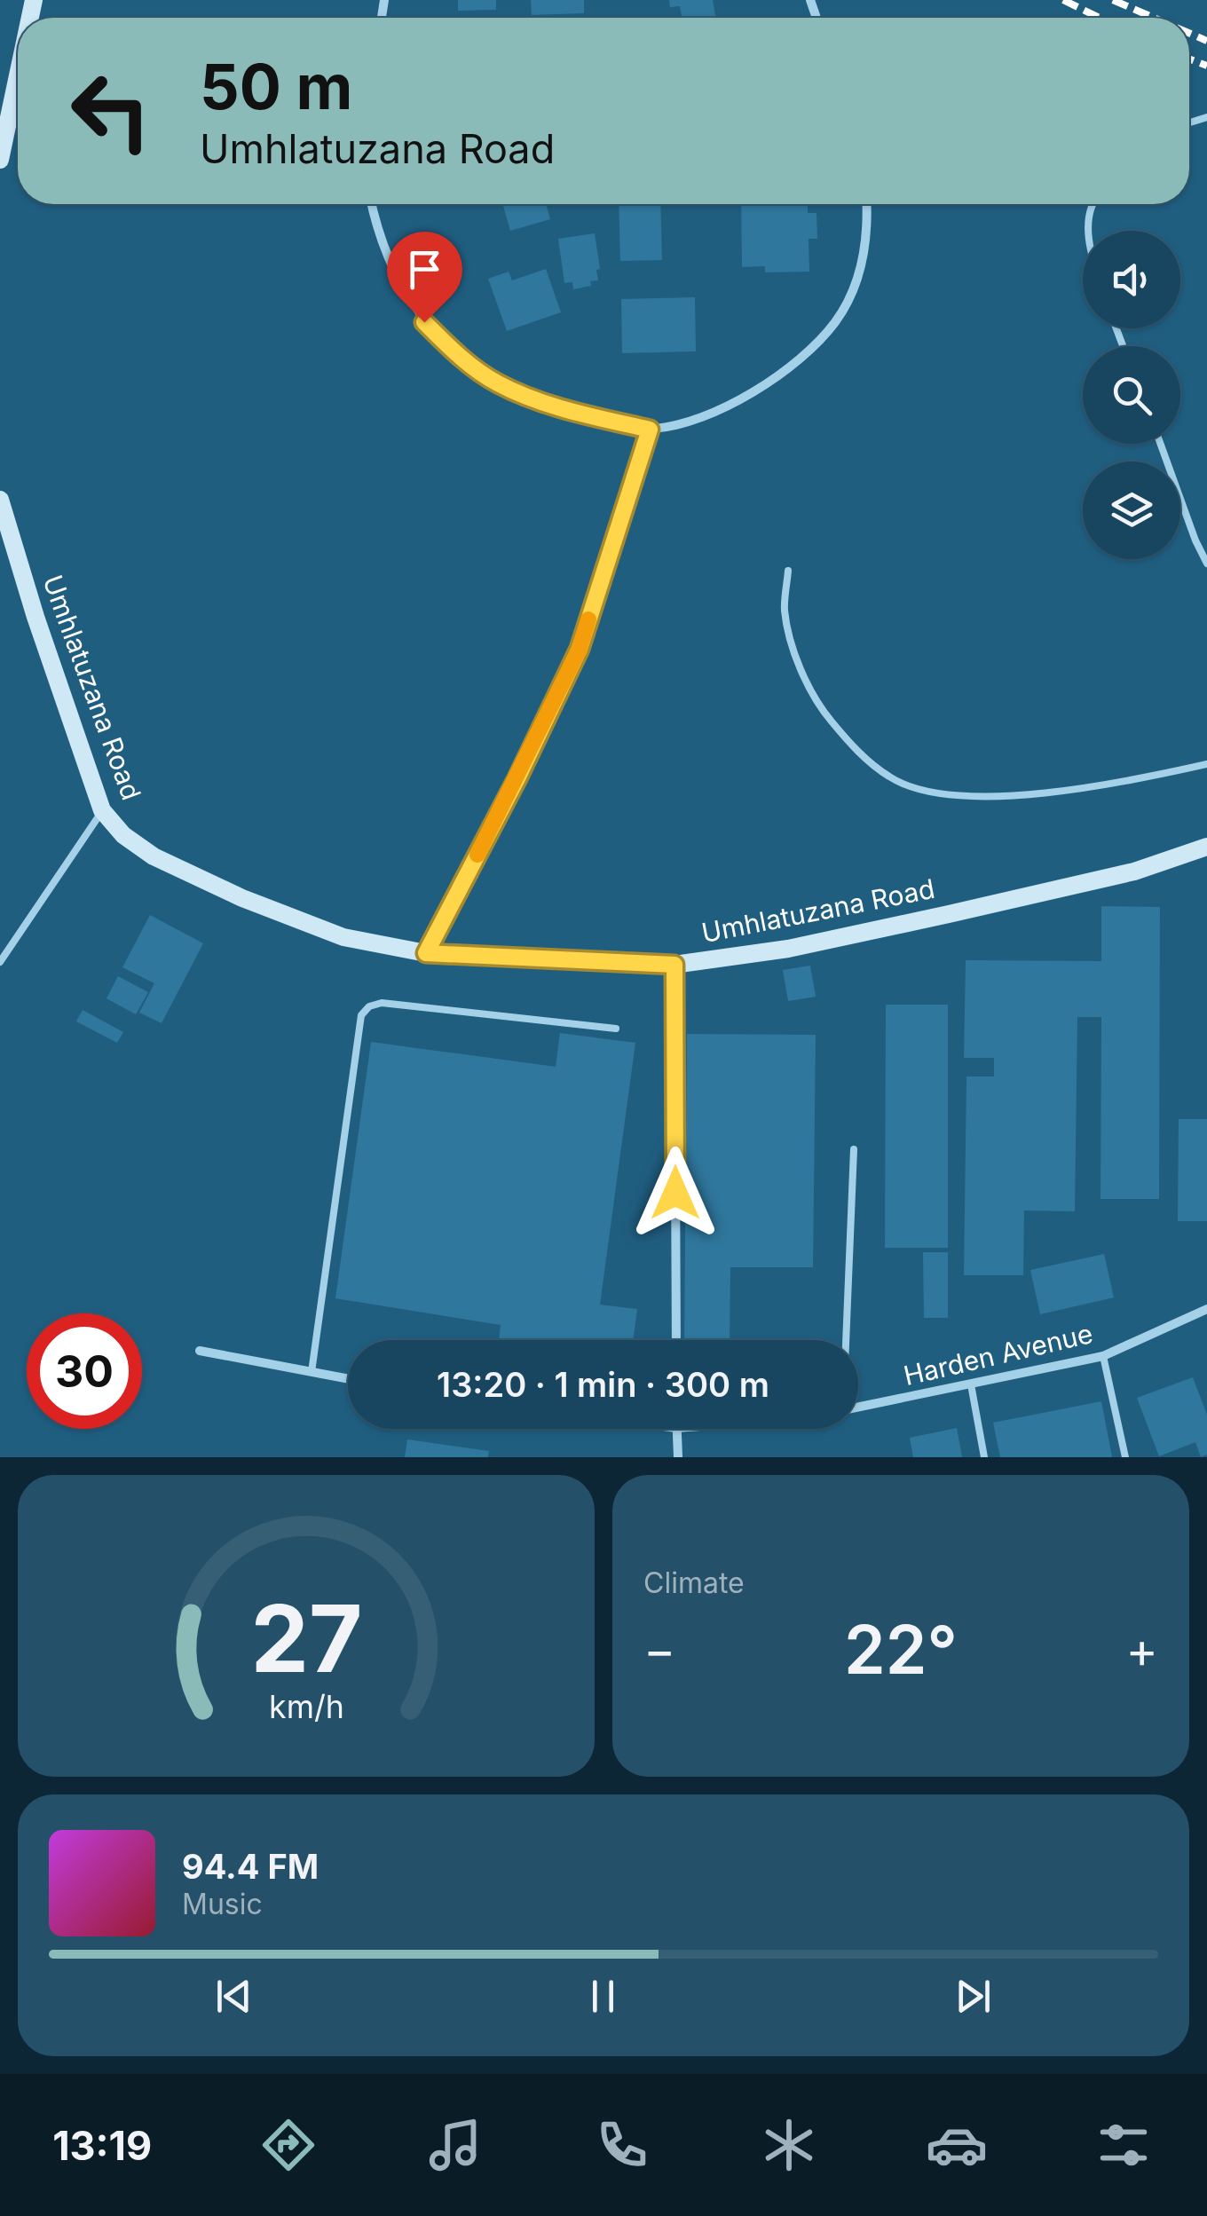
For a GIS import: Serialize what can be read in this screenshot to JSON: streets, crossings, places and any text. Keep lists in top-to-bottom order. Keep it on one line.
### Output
{"streets":{"street":["Umhlatuzana Road","Harden Avenue"]},"page":{"turn":["50 m","Umhlatuzana Road"],"limit":"30","trip":"13:20 · 1 min · 300 m","tile":"Climate","heat":["−","22°","+"],"song":["94.4 FM","Music"],"tabs":"13:19","gauge":["27","km/h"]}}
